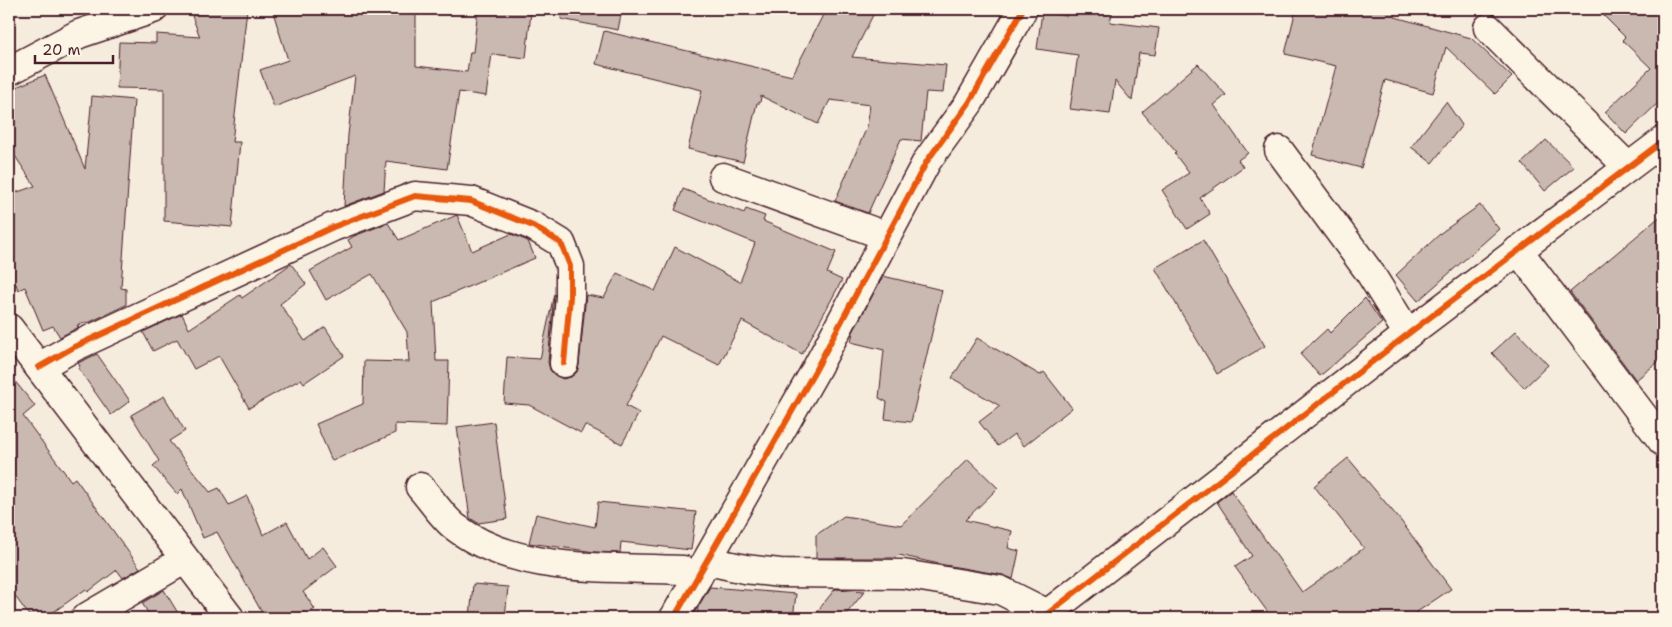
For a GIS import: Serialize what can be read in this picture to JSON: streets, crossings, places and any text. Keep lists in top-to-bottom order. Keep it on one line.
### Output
{"scale_bar":"20 m"}
